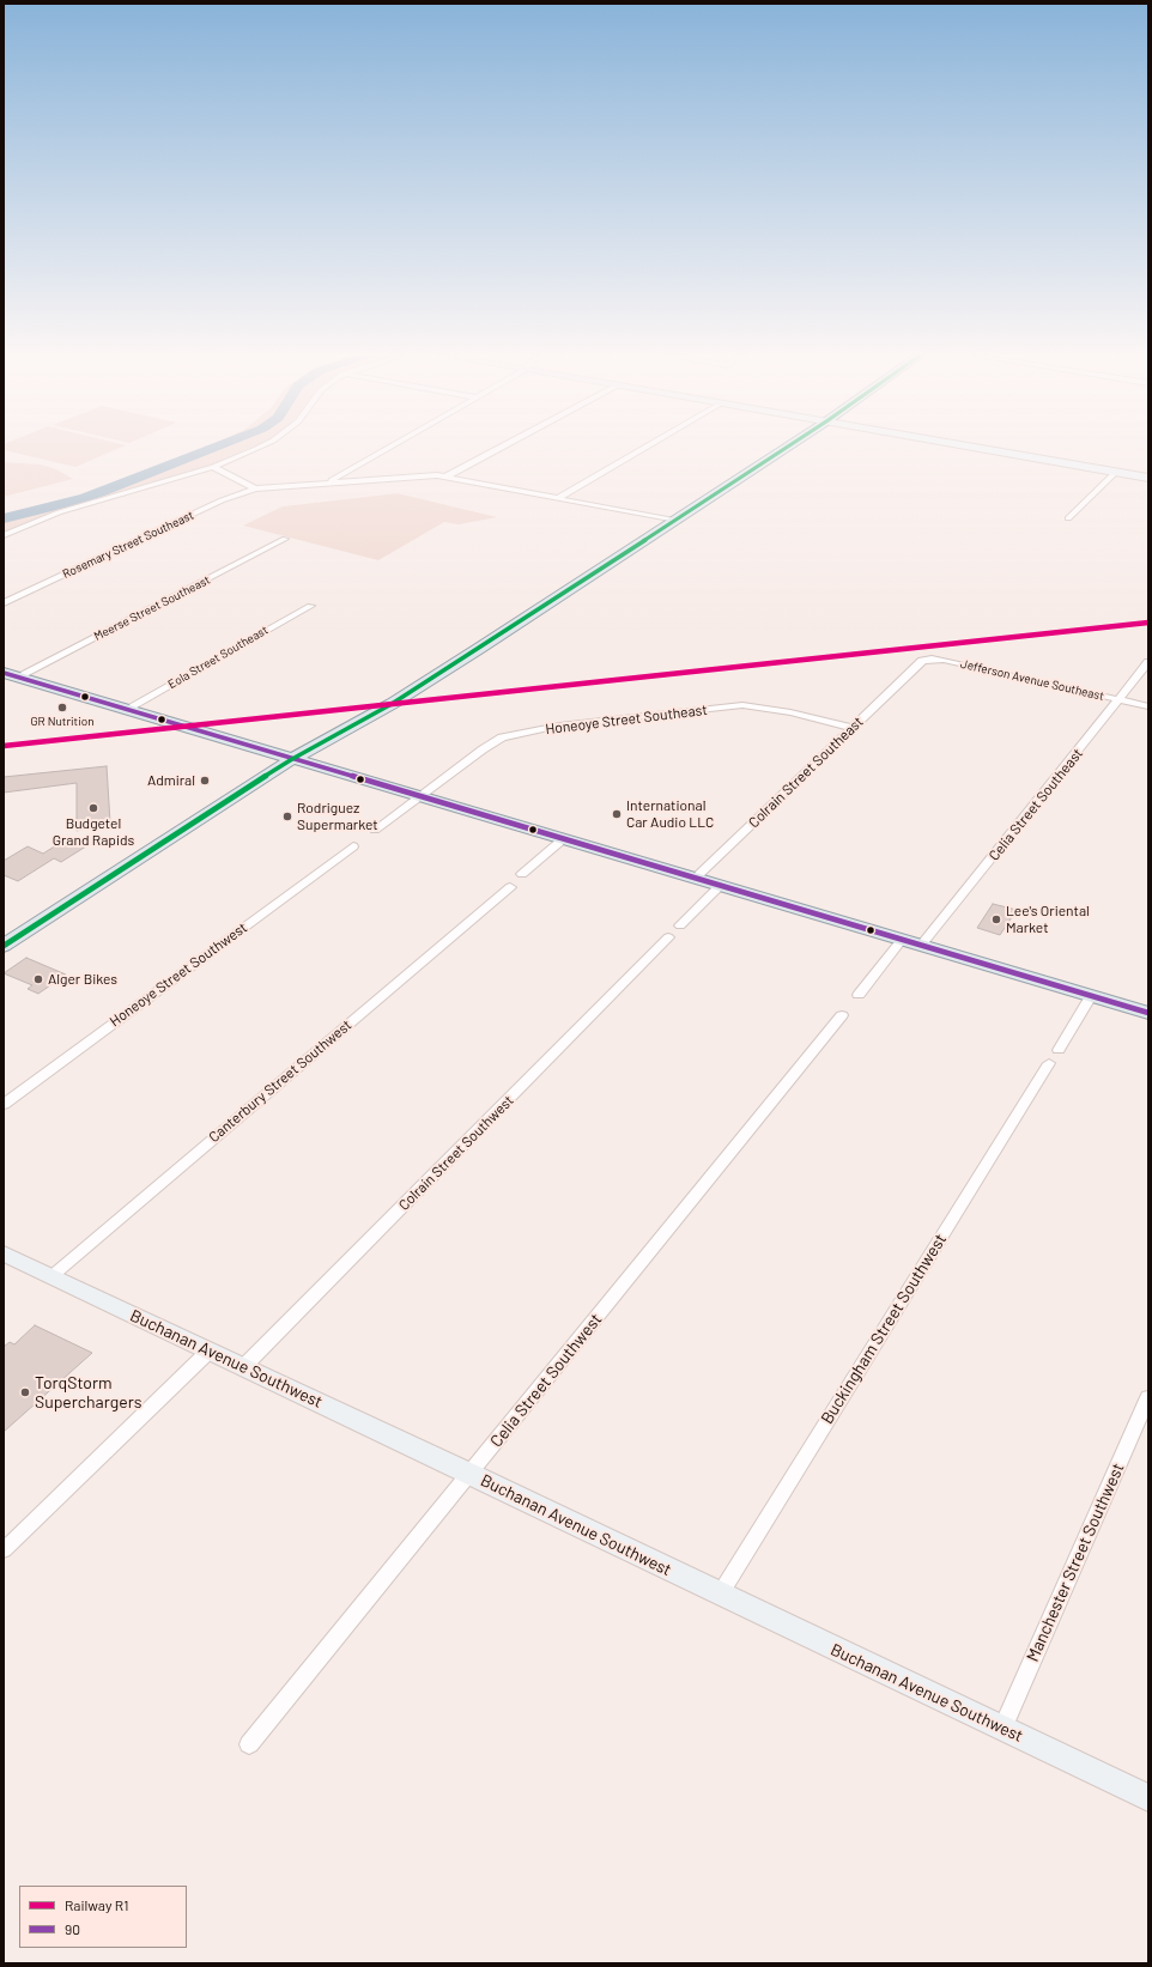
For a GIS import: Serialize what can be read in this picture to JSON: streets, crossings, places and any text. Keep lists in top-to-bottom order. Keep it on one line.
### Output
{"streets":{"street":["Rosemary Street Southeast","Meerse Street Southeast","Eola Street Southeast","Jefferson Avenue Southeast","Honeoye Street Southeast","Colrain Street Southeast","Celia Street Southeast","Honeoye Street Southwest","Canterbury Street Southwest","Colrain Street Southwest","Buckingham Street Southwest","Buchanan Avenue Southwest","Celia Street Southwest","Manchester Street Southwest"]},"crossings":[["Jefferson Avenue Southeast","Colrain Street Southeast"],["Jefferson Avenue Southeast","Celia Street Southeast"],["Honeoye Street Southeast","Colrain Street Southeast"],["Canterbury Street Southwest","Buchanan Avenue Southwest"],["Colrain Street Southwest","Buchanan Avenue Southwest"],["Buckingham Street Southwest","Buchanan Avenue Southwest"],["Buchanan Avenue Southwest","Celia Street Southwest"],["Buchanan Avenue Southwest","Manchester Street Southwest"]],"places":["GR Nutrition","Admiral","Budgetel Grand Rapids","International Car Audio LLC","Rodriguez Supermarket","Lee's Oriental Market","Alger Bikes","TorqStorm Superchargers"],"lines":["rail line R1","transit line 90"],"legend":["Railway R1","90"]}
